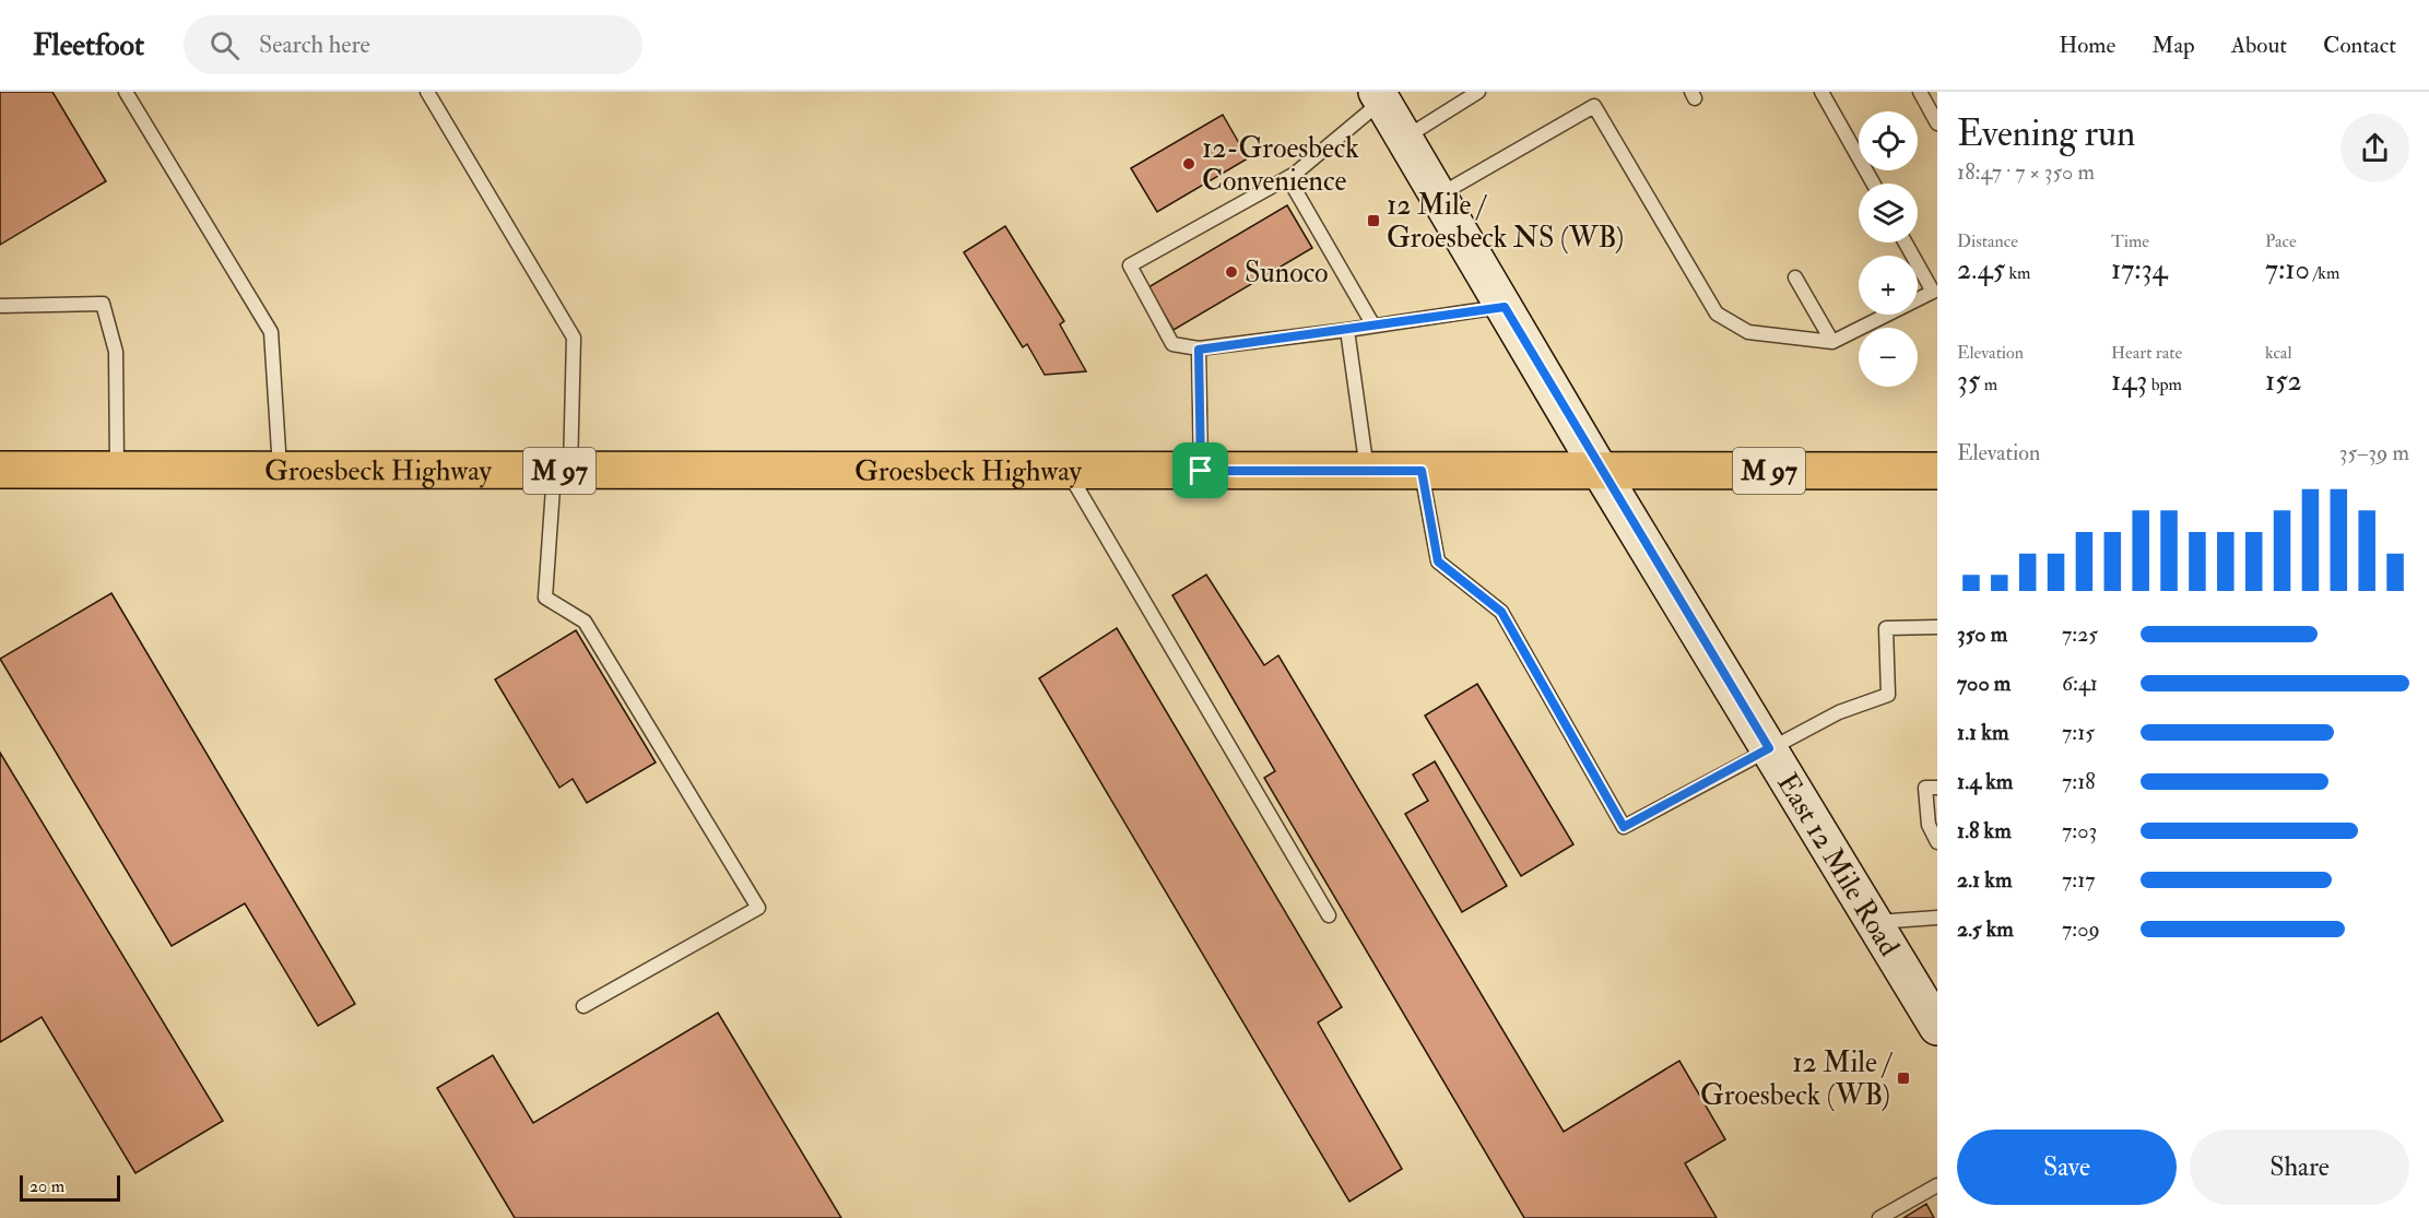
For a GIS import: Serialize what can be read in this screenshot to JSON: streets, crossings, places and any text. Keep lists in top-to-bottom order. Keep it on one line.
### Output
{"streets":{"main road":["Groesbeck Highway","M 97","East 12 Mile Road"]},"crossings":[["Groesbeck Highway","East 12 Mile Road"]],"places":{"other":["12-Groesbeck Convenience","Sunoco"],"transit":["12 Mile / Groesbeck NS (WB)","12 Mile / Groesbeck (WB)"]},"scale_bar":"20 m","page":{"header":"Fleetfoot","search":"Search here","nav":["Home","Map","About","Contact"],"heading":["Evening run","18:47 · 7 × 350 m"],"map_buttons":["+","−"],"stats":[["Distance","2.45 km"],["Time","17:34"],["Pace","7:10 /km"],["Elevation","35 m"],["Heart rate","143 bpm"],["kcal","152"]],"chart":["Elevation","35–39 m"],"list":[{"name":"350 m","note":"7:25"},{"name":"700 m","note":"6:41"},{"name":"1.1 km","note":"7:15"},{"name":"1.4 km","note":"7:18"},{"name":"1.8 km","note":"7:03"},{"name":"2.1 km","note":"7:17"},{"name":"2.5 km","note":"7:09"}],"buttons":["Save","Share"],"scale":"20 m"}}
